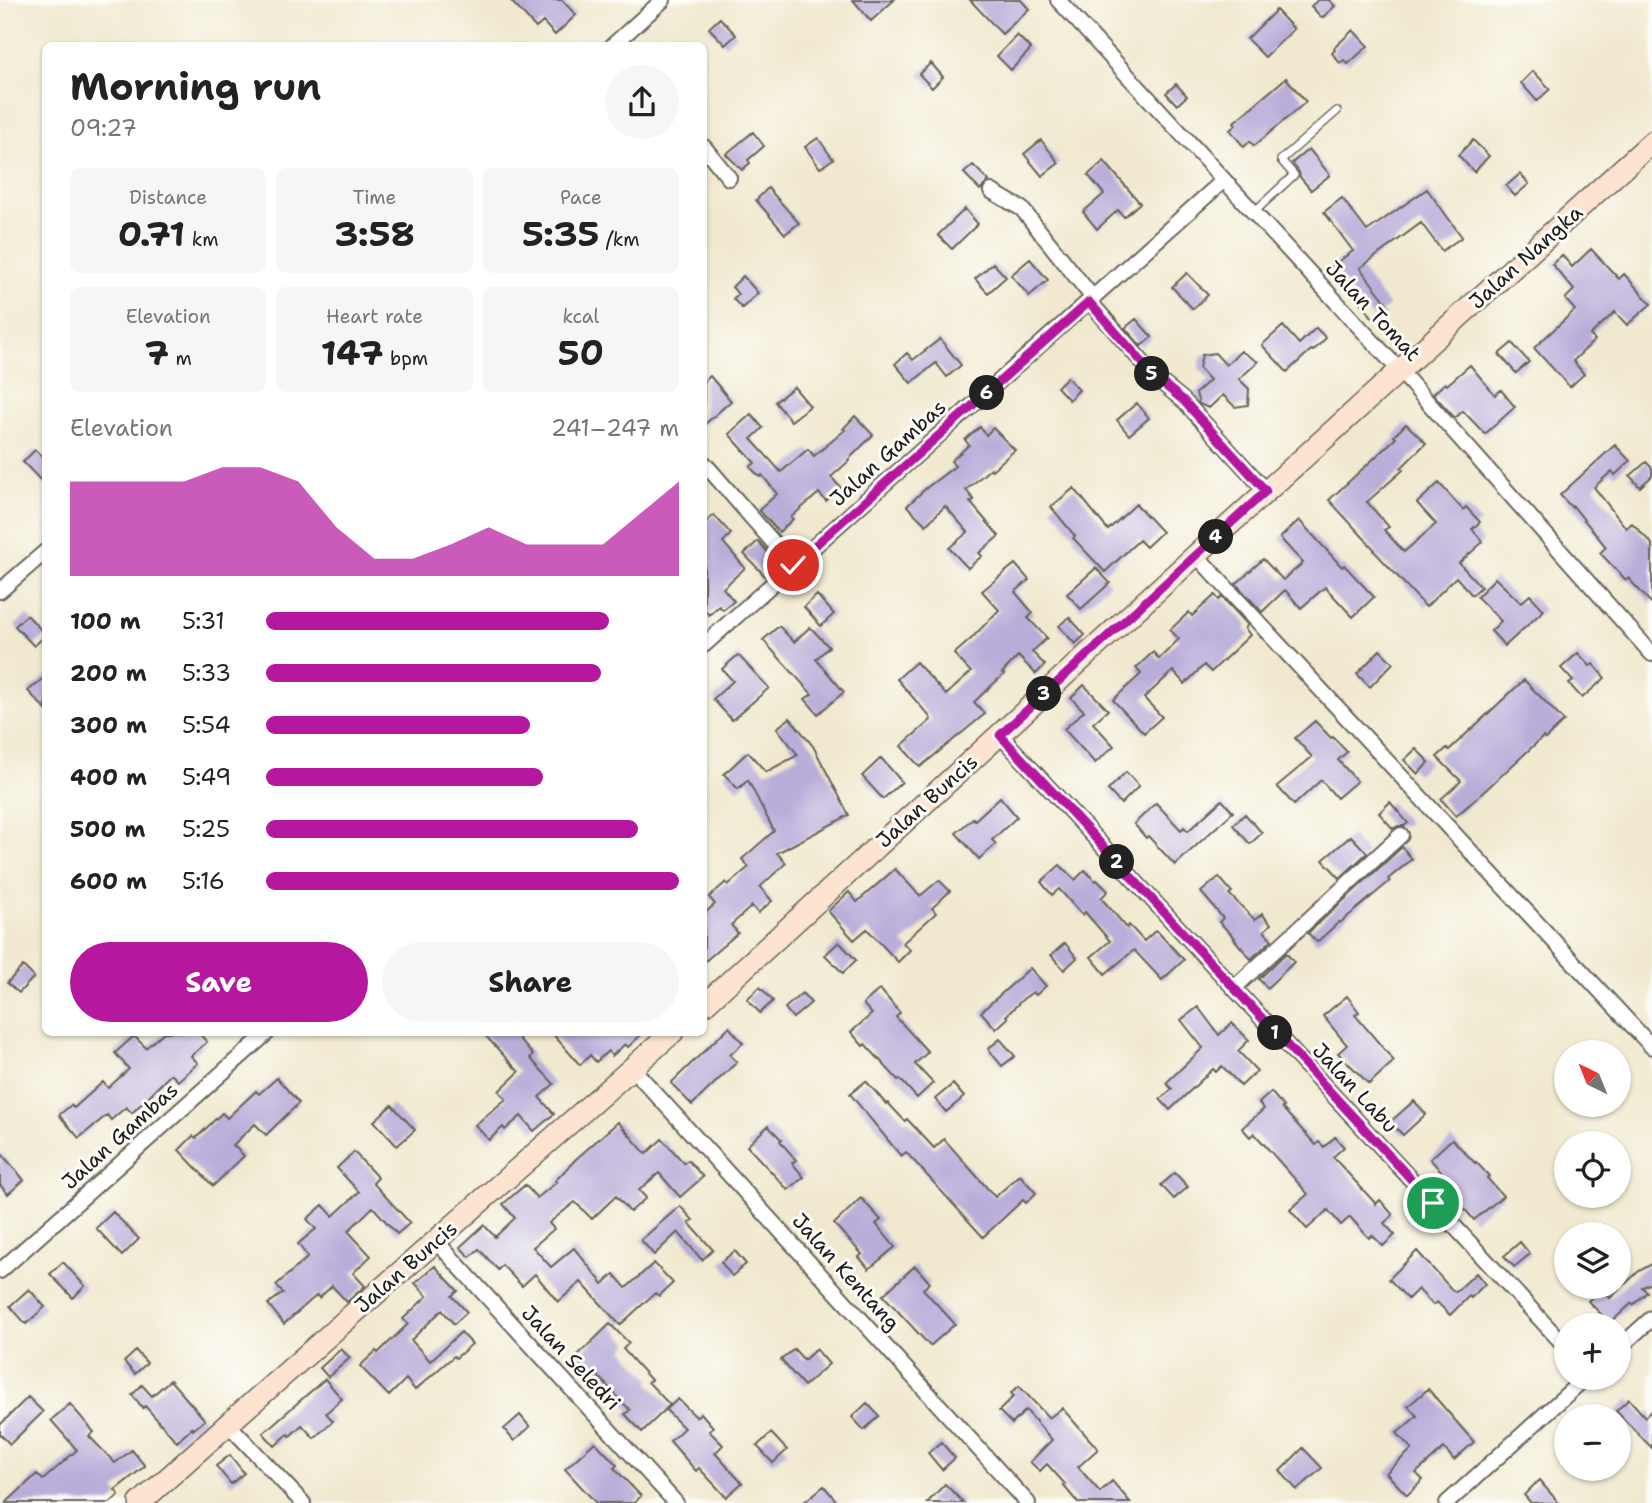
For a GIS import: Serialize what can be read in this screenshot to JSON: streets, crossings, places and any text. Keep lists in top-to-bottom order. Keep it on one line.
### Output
{"streets":{"street":["Jalan Nangka","Jalan Tomat","Jalan Gambas","Jalan Buncis","Jalan Labu","Jalan Kentang","Jalan Seledri"]},"crossings":[["Jalan Nangka","Jalan Tomat"],["Jalan Nangka","Jalan Buncis"],["Jalan Tomat","Jalan Gambas"],["Jalan Tomat","Jalan Buncis"],["Jalan Buncis","Jalan Labu"],["Jalan Buncis","Jalan Kentang"],["Jalan Buncis","Jalan Seledri"]],"north":"top left","page":{"heading":["Morning run","09:27"],"stats":[["Distance","0.71 km"],["Time","3:58"],["Pace","5:35 /km"],["Elevation","7 m"],["Heart rate","147 bpm"],["kcal","50"]],"pins":["5","6","4","3","2","1"],"chart":["Elevation","241–247 m"],"list":[{"name":"100 m","note":"5:31"},{"name":"200 m","note":"5:33"},{"name":"300 m","note":"5:54"},{"name":"400 m","note":"5:49"},{"name":"500 m","note":"5:25"},{"name":"600 m","note":"5:16"}],"buttons":["Save","Share"],"map_buttons":["+","−"]}}
